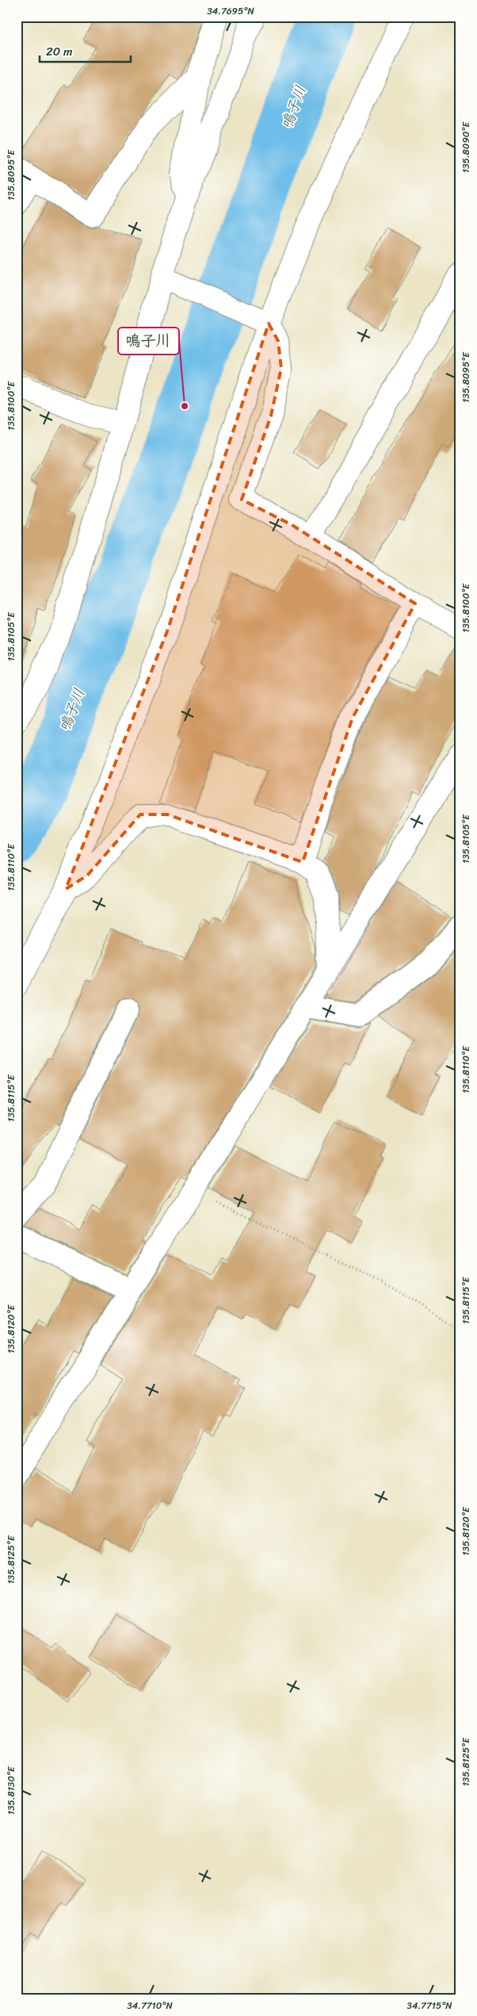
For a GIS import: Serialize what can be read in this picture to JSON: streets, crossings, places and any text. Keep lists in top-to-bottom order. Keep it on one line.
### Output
{"water":["鳴子川"],"places":["鳴子川"],"scale_bar":"20 m","coordinates":["34.7695°N","135.8090°E","135.8095°E","135.8100°E","135.8105°E","135.8110°E","135.8115°E","135.8120°E","135.8125°E","135.8130°E","34.7710°N","34.7715°N"]}
